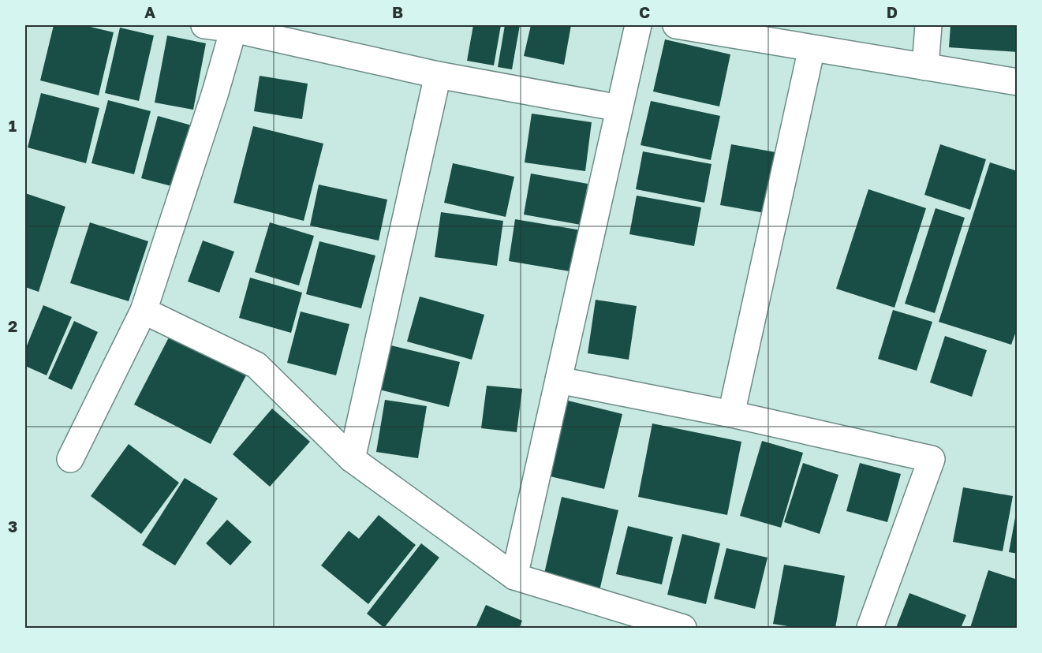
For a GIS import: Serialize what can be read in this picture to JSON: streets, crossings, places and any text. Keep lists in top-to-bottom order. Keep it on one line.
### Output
{"grid":{"columns":["A","B","C","D"],"rows":["1","2","3"]}}
